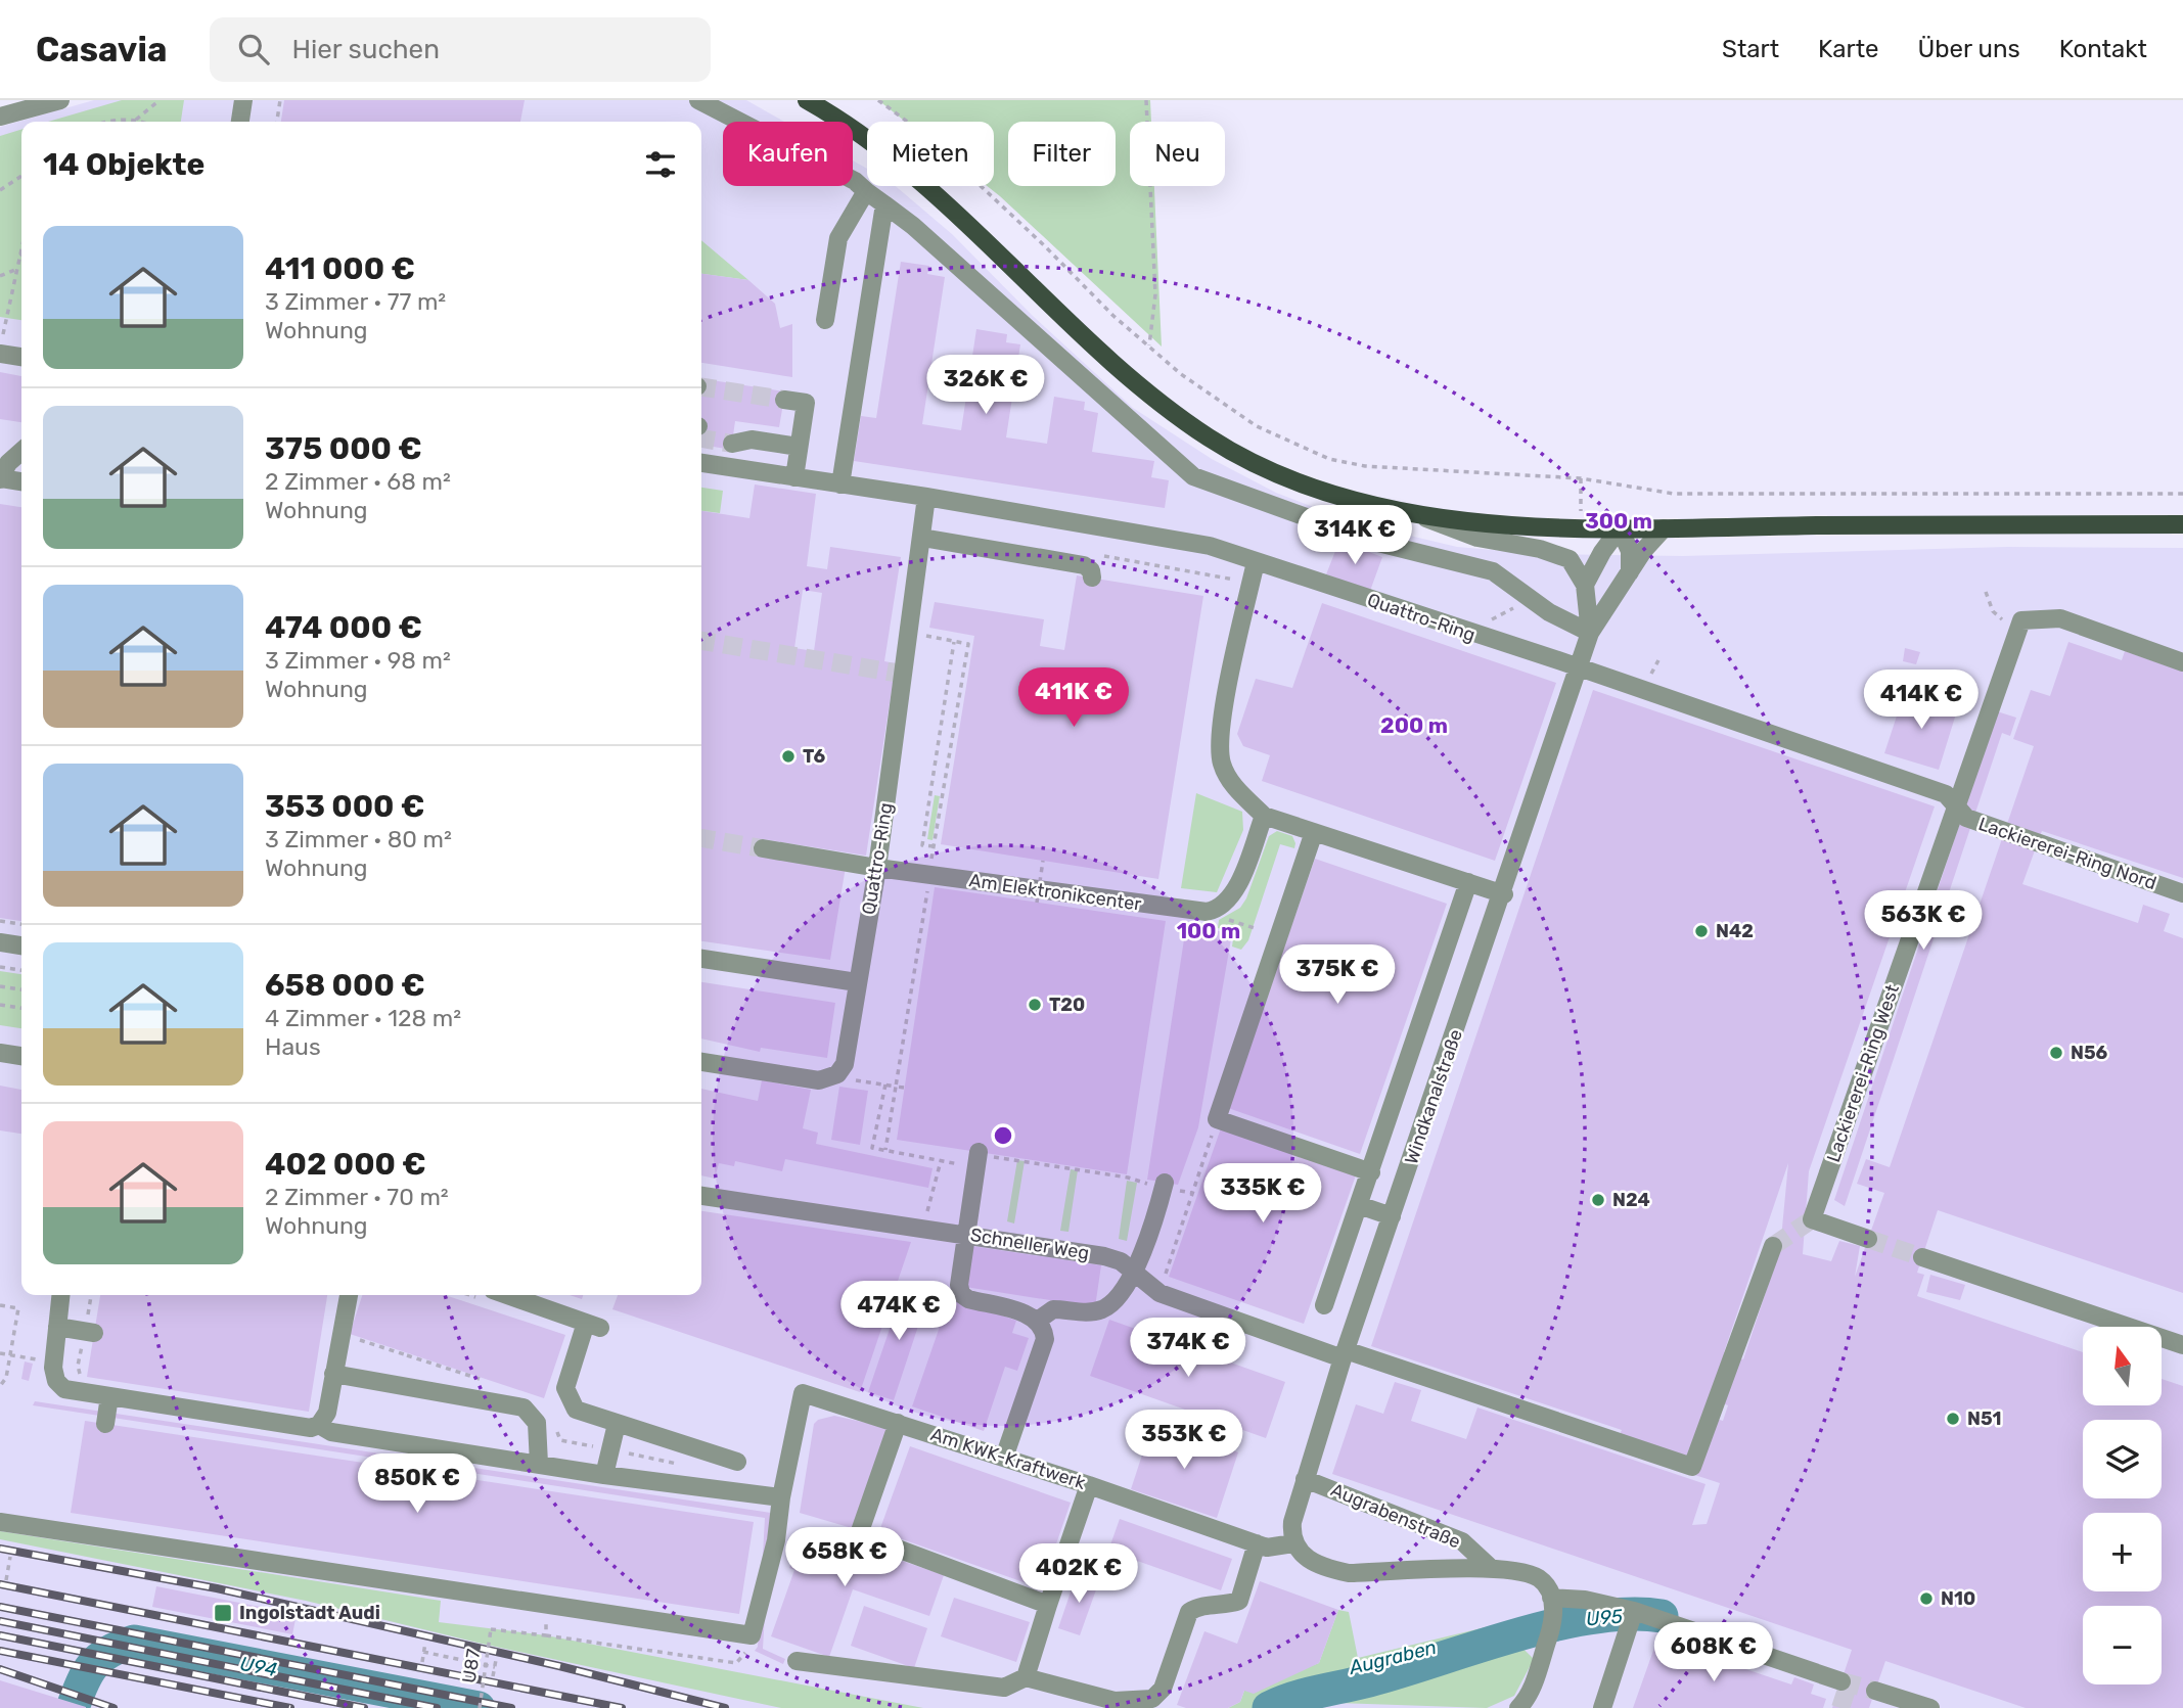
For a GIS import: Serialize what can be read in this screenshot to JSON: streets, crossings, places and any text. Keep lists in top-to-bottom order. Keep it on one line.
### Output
{"streets":{"lane":["Quattro-Ring","Lackiererei-Ring Nord","Am Elektronikcenter","Lackiererei-Ring West","Windkanalstraße","Schneller Weg","Am KWK-Kraftwerk","Augrabenstraße"],"path":["U87"]},"crossings":[["Quattro-Ring","Lackiererei-Ring Nord"],["Quattro-Ring","Am Elektronikcenter"],["Quattro-Ring","Lackiererei-Ring West"],["Quattro-Ring","Windkanalstraße"],["Lackiererei-Ring Nord","Lackiererei-Ring West"],["Windkanalstraße","Schneller Weg"],["Windkanalstraße","Am KWK-Kraftwerk"],["Windkanalstraße","Augrabenstraße"]],"water":["U95","Augraben","U94"],"places":{"other":["T6","N42","T20","N56","N24","N51","N10"],"transit":["Ingolstadt Audi"]},"north":"top","page":{"header":"Casavia","search":"Hier suchen","nav":["Start","Karte","Über uns","Kontakt"],"chip":["Kaufen","Mieten","Filter","Neu"],"heading":"14 Objekte","list":[{"name":"411 000 €","note":"3 Zimmer · 77 m² · Wohnung"},{"name":"375 000 €","note":"2 Zimmer · 68 m² · Wohnung"},{"name":"474 000 €","note":"3 Zimmer · 98 m² · Wohnung"},{"name":"353 000 €","note":"3 Zimmer · 80 m² · Wohnung"},{"name":"658 000 €","note":"4 Zimmer · 128 m² · Haus"},{"name":"402 000 €","note":"2 Zimmer · 70 m² · Wohnung"}],"price":["326K €","314K €","411K €","414K €","563K €","375K €","335K €","474K €","374K €","353K €","850K €","658K €","402K €","608K €"],"map_buttons":["+","−"]},"rings":["300 m","200 m","100 m"]}
